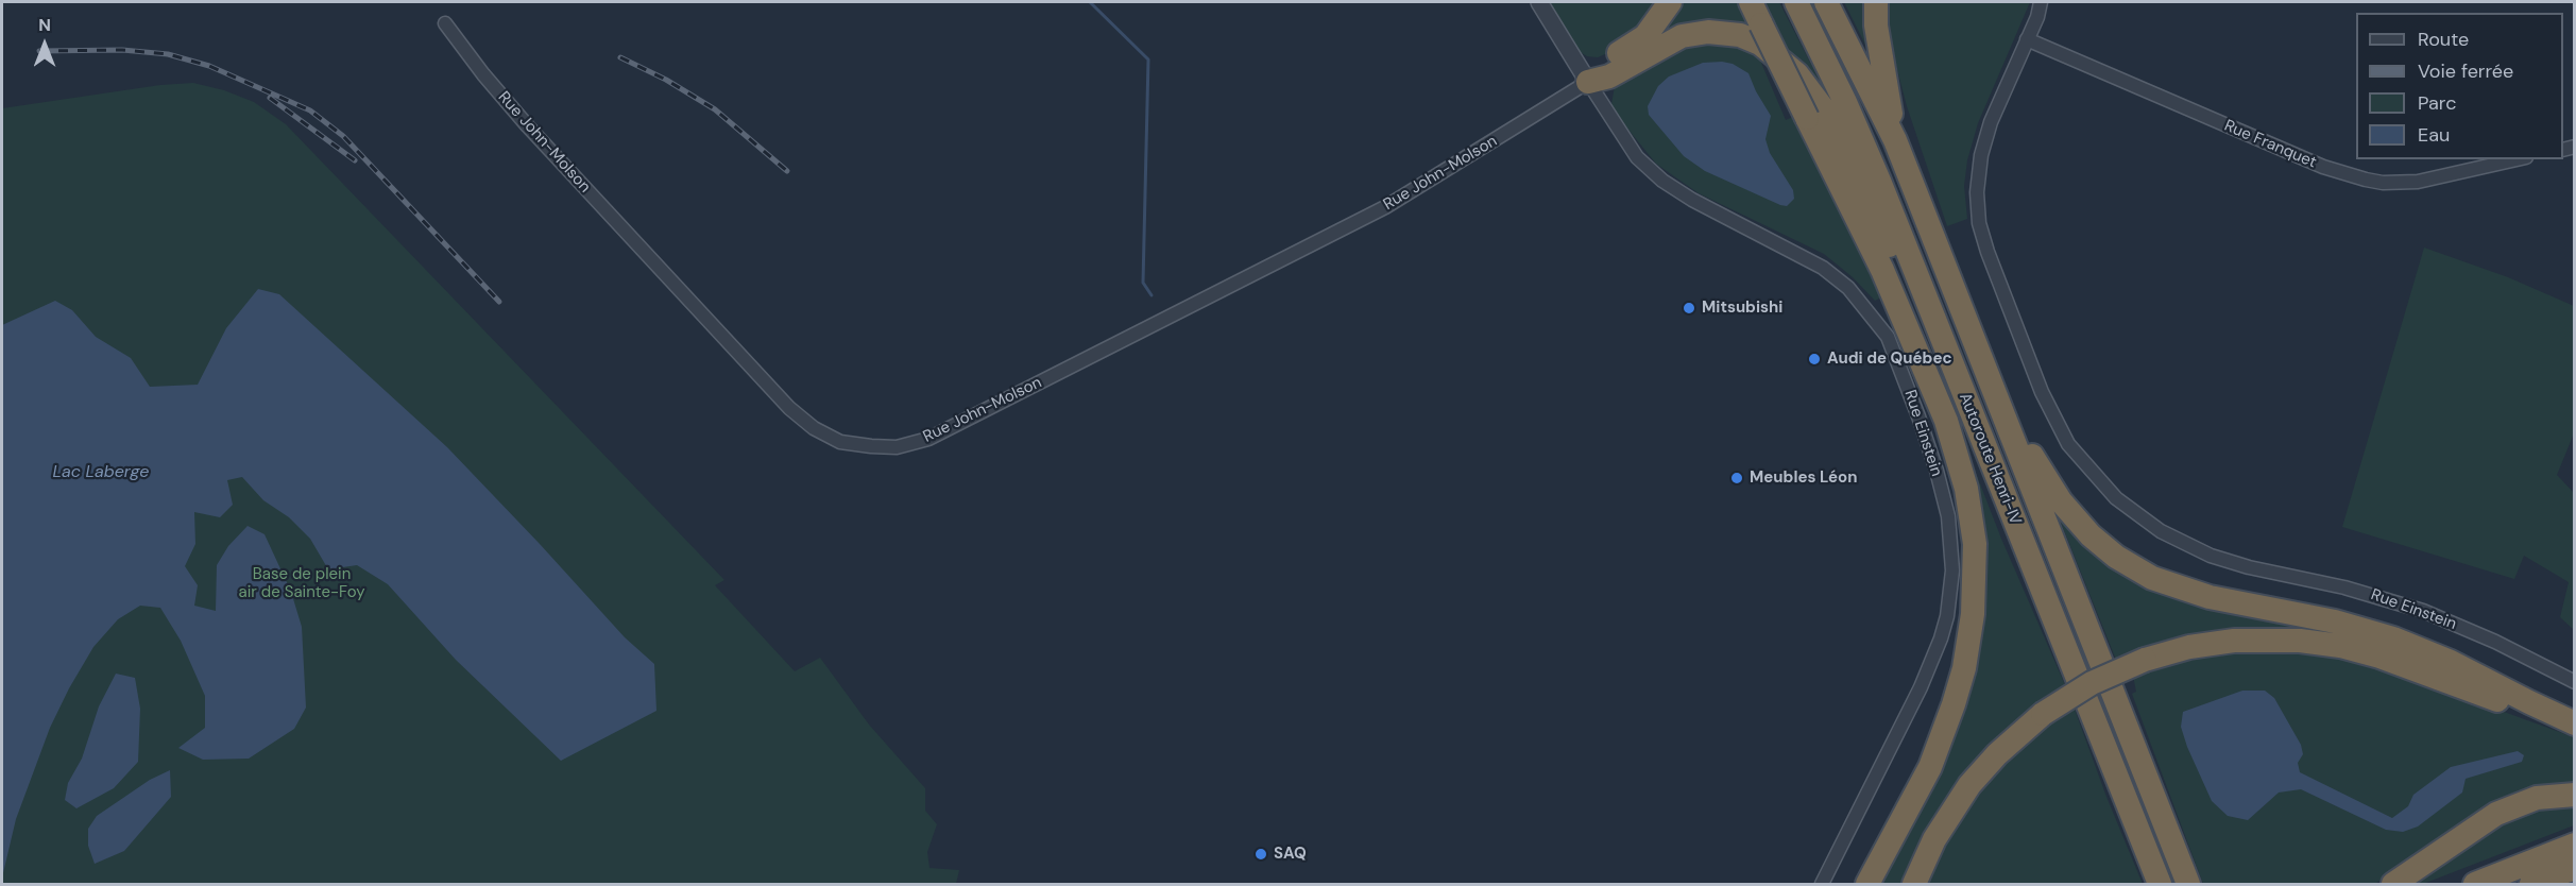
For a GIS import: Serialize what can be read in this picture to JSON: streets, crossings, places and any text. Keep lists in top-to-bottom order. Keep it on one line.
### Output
{"streets":{"highway":["Autoroute Henri-IV"],"street":["Rue John-Molson","Rue Franquet","Rue Einstein"]},"crossings":[["Rue John-Molson","Rue Einstein"],["Rue Franquet","Rue Einstein"]],"water":["Lac Laberge"],"parks":["Base de plein air de Sainte-Foy"],"places":["Mitsubishi","Audi de Québec","Meubles Léon","SAQ"],"legend":["Route","Voie ferrée","Parc","Eau"],"north":"top"}
